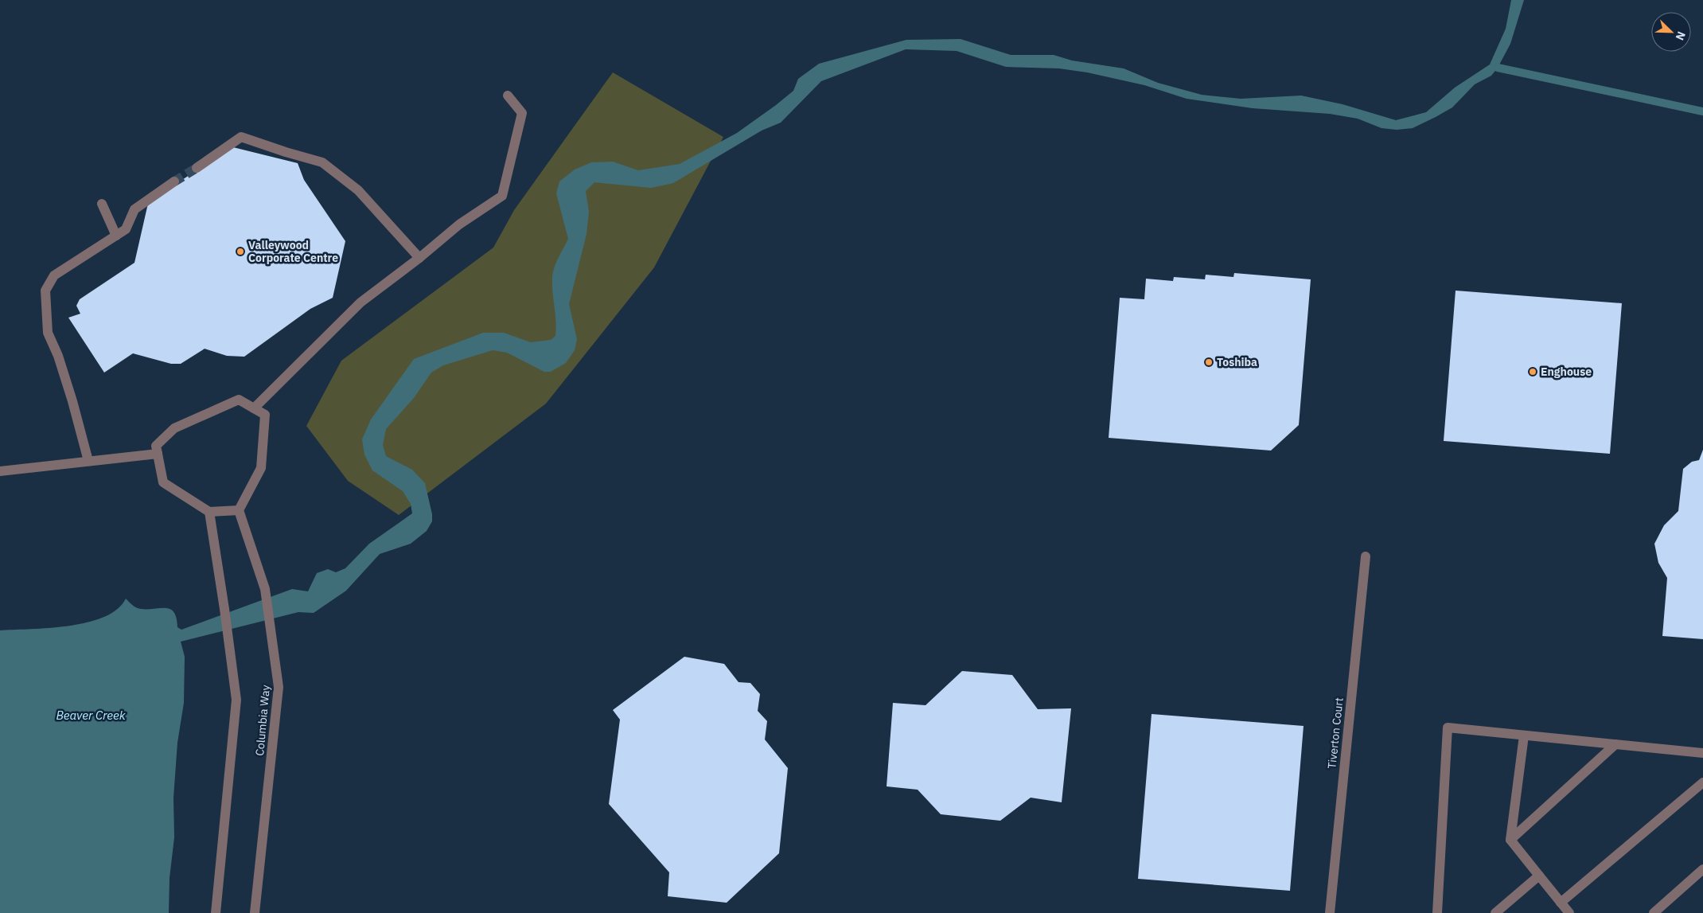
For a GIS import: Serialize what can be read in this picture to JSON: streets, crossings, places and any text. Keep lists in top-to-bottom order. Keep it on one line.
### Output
{"streets":{"street":["Columbia Way","Tiverton Court"]},"water":["Beaver Creek"],"places":["Valleywood Corporate Centre","Toshiba","Enghouse"],"north":"bottom right"}
